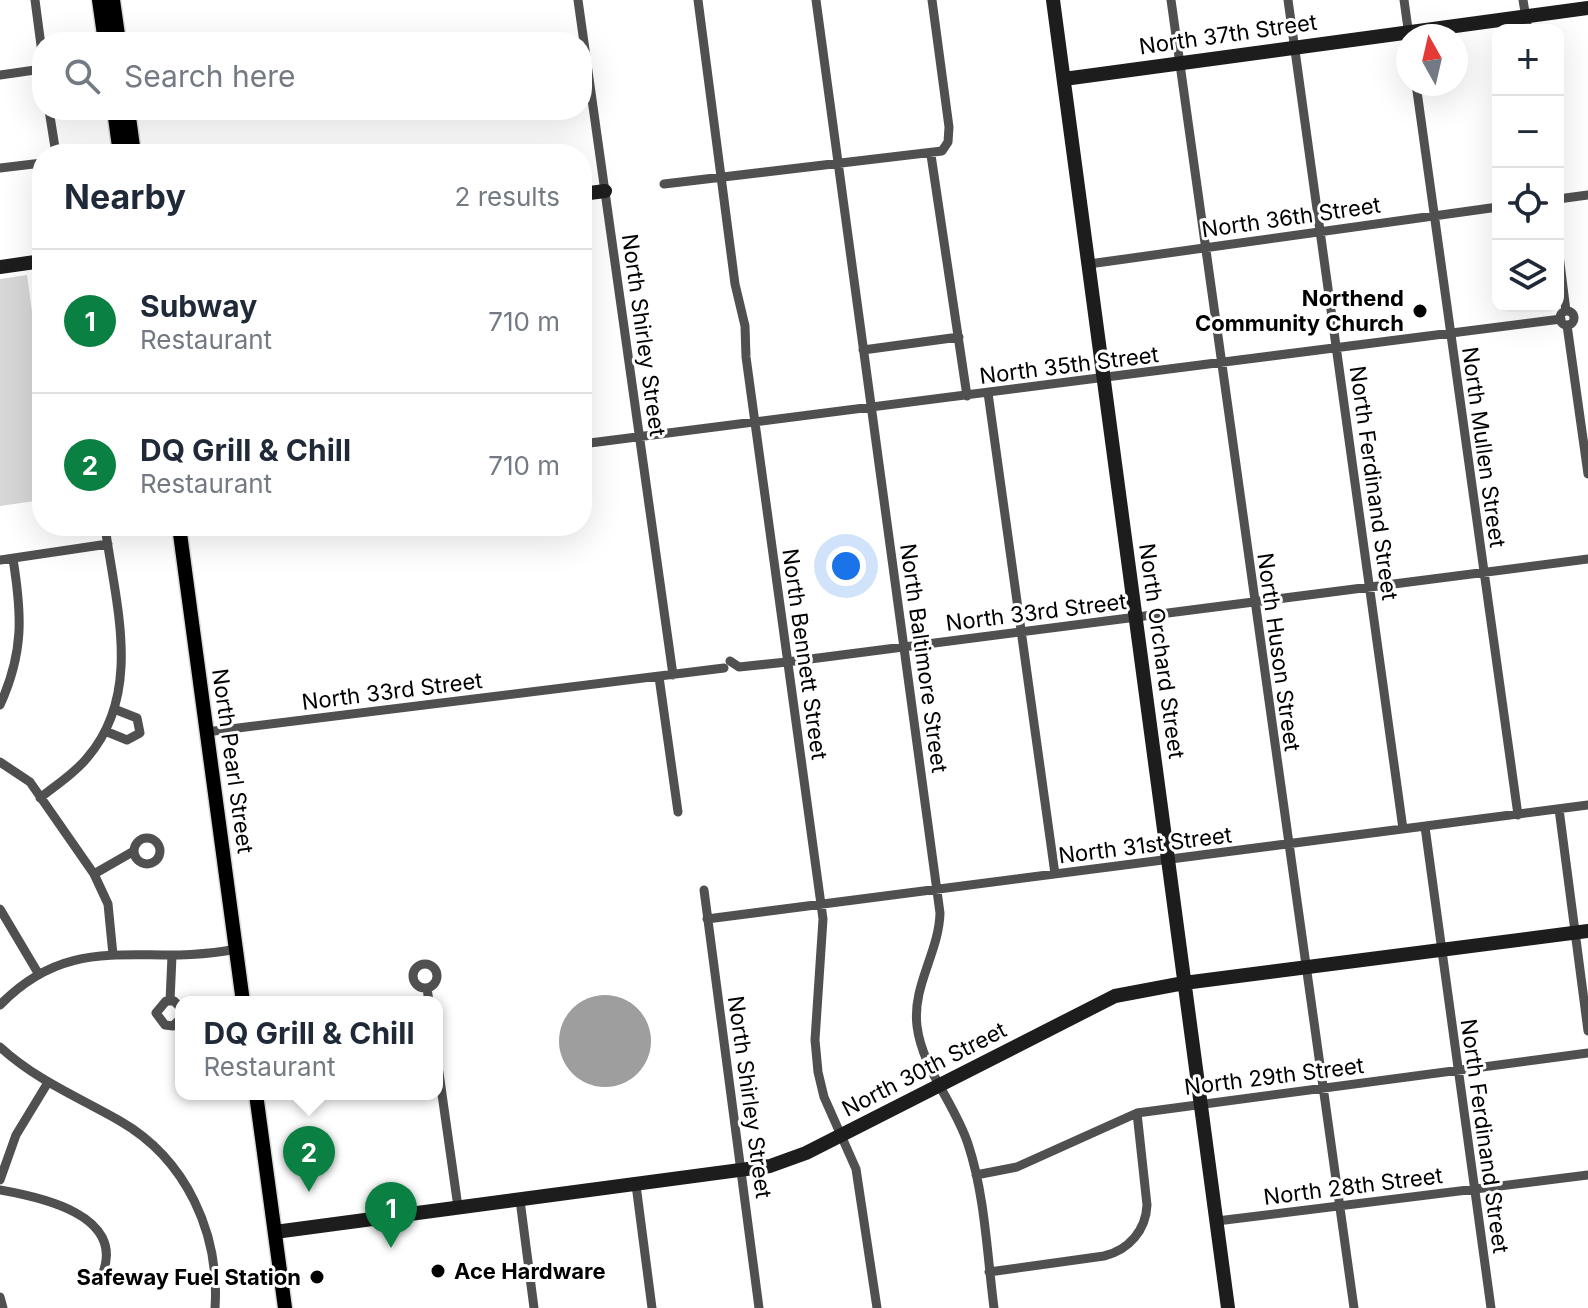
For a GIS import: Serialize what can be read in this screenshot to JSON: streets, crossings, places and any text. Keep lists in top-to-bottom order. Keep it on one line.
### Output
{"streets":{"main road":["North Pearl Street"],"street":["North 37th Street","North 36th Street","North Shirley Street","North 35th Street","North Mullen Street","North Ferdinand Street","North 33rd Street","North Orchard Street","North Huson Street","North Bennett Street","North Baltimore Street","North 31st Street","North 30th Street","North 29th Street","North 28th Street"]},"crossings":[["North 37th Street","North Ferdinand Street"],["North 37th Street","North Orchard Street"],["North 37th Street","North Huson Street"],["North 36th Street","North Mullen Street"],["North 36th Street","North Ferdinand Street"],["North 36th Street","North Orchard Street"],["North 36th Street","North Huson Street"],["North Shirley Street","North 35th Street"],["North Shirley Street","North 33rd Street"],["North Shirley Street","North 31st Street"],["North Shirley Street","North 30th Street"],["North 35th Street","North Mullen Street"],["North 35th Street","North Ferdinand Street"],["North 35th Street","North Orchard Street"],["North 35th Street","North Huson Street"],["North 35th Street","North Bennett Street"],["North 35th Street","North Baltimore Street"],["North Mullen Street","North 33rd Street"],["North Mullen Street","North 31st Street"],["North Ferdinand Street","North 33rd Street"],["North Ferdinand Street","North 31st Street"],["North Ferdinand Street","North 30th Street"],["North Ferdinand Street","North 29th Street"],["North Ferdinand Street","North 28th Street"],["North 33rd Street","North Orchard Street"],["North 33rd Street","North Huson Street"],["North 33rd Street","North Bennett Street"],["North 33rd Street","North Baltimore Street"],["North 33rd Street","North Pearl Street"],["North Orchard Street","North 31st Street"],["North Orchard Street","North 30th Street"],["North Orchard Street","North 29th Street"],["North Orchard Street","North 28th Street"],["North Huson Street","North 31st Street"],["North Huson Street","North 30th Street"],["North Huson Street","North 29th Street"],["North Huson Street","North 28th Street"],["North Bennett Street","North 31st Street"],["North Bennett Street","North 30th Street"],["North Baltimore Street","North 31st Street"],["North Baltimore Street","North 30th Street"],["North Baltimore Street","North 29th Street"]],"places":["Northend Community Church","Ace Hardware","Safeway Fuel Station"],"north":"top","page":{"map_buttons":["+","−"],"search":"Search here","heading":["Nearby","2 results"],"list":[{"mark":"1","name":"Subway","note":"Restaurant","value":"710 m"},{"mark":"2","name":"DQ Grill & Chill","note":"Restaurant","value":"710 m"}],"popup":["DQ Grill & Chill","Restaurant"],"pins":["2","1"]}}
